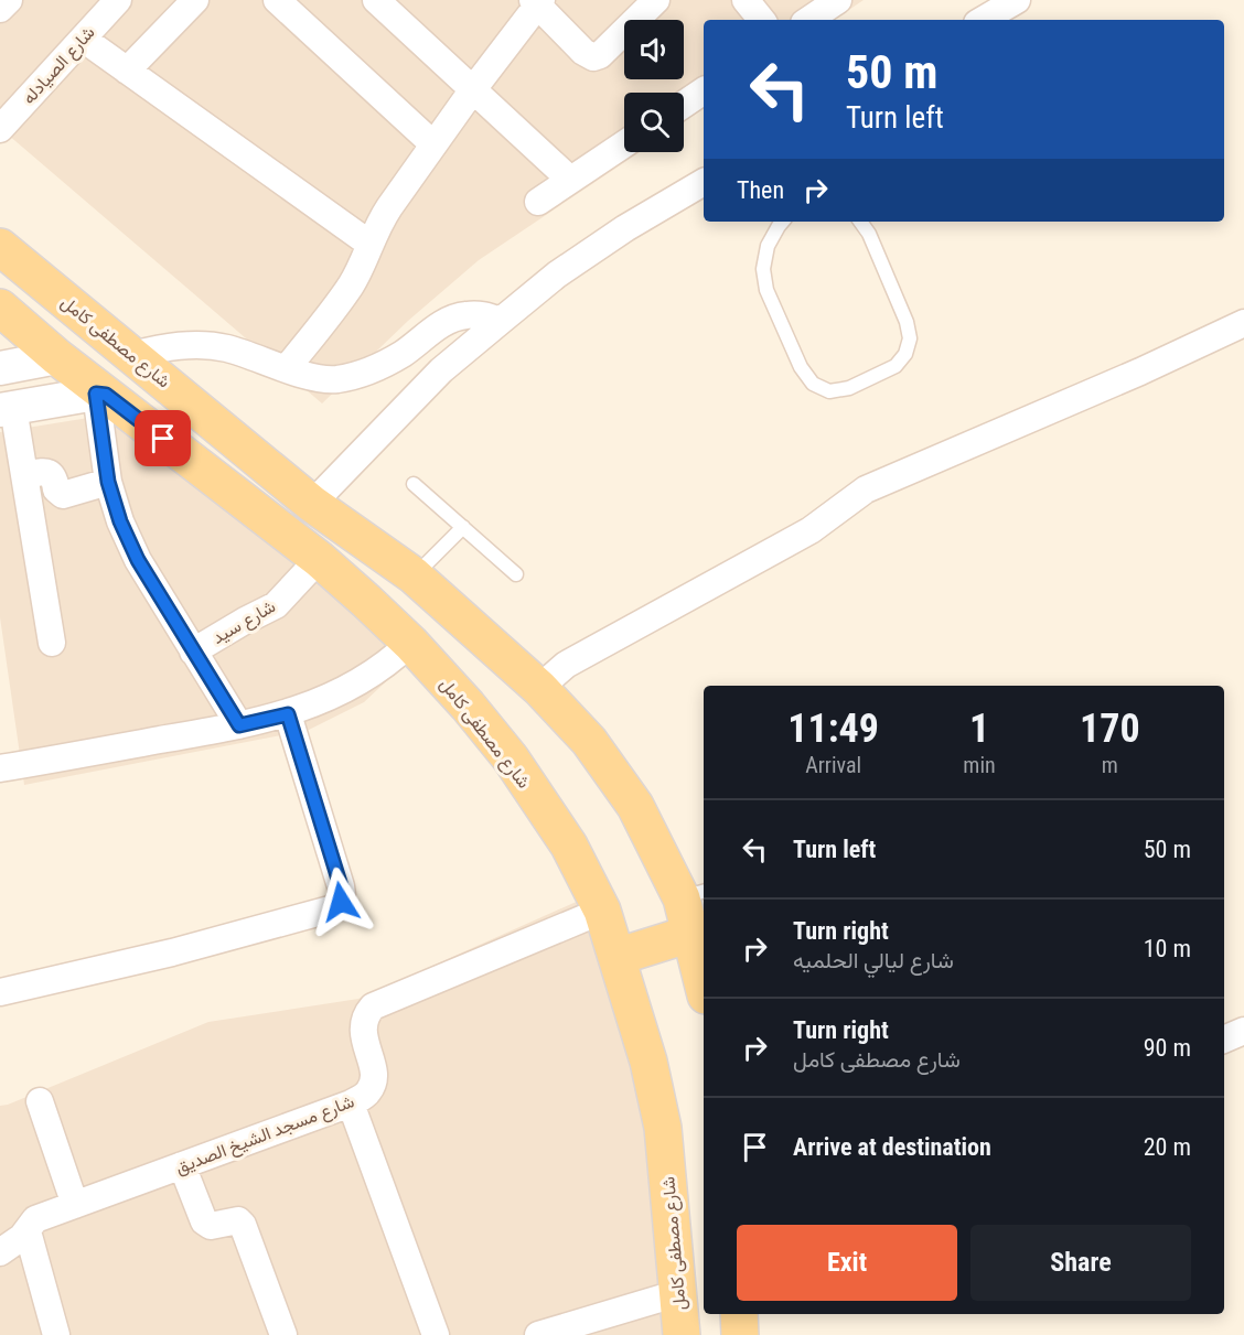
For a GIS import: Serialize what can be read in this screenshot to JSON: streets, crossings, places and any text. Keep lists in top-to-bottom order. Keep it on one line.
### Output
{"streets":{"main road":["شارع مصطفى كامل"],"street":["شارع الصيادله","شارع سيد","شارع مسجد الشيخ الصديق"]},"crossings":[["شارع مصطفى كامل","شارع سيد"],["شارع مصطفى كامل","شارع مسجد الشيخ الصديق"]],"page":{"turn":["50 m","Turn left"],"then":"Then","eta":["11:49","Arrival","1","min","170","m"],"list":[{"name":"Turn left","value":"50 m"},{"name":"Turn right","note":"شارع ليالي الحلميه","value":"10 m"},{"name":"Turn right","note":"شارع مصطفى كامل","value":"90 m"},{"name":"Arrive at destination","value":"20 m"}],"buttons":["Exit","Share"]}}
